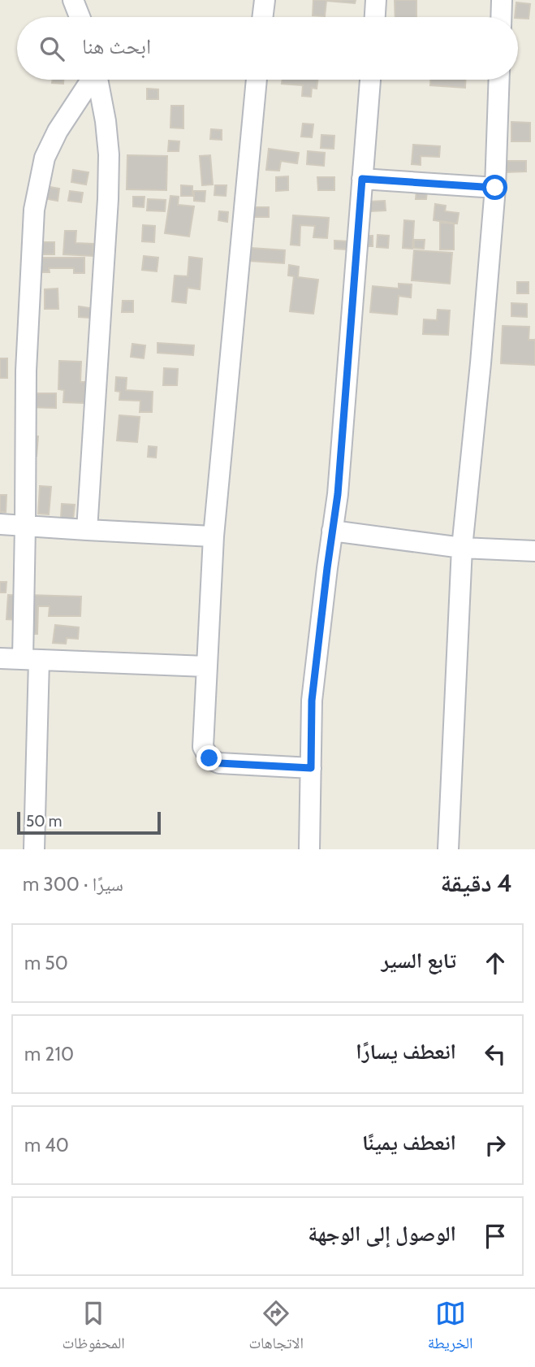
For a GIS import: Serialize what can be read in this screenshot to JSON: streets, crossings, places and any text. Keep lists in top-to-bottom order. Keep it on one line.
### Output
{"scale_bar":"50 m","page":{"search":"ابحث هنا","scale":"50 m","heading":["4 دقيقة","سيرًا · 300 m"],"list":[["تابع السير","50 m"],["انعطف يسارًا","210 m"],["انعطف يمينًا","40 m"],"الوصول إلى الوجهة"],"nav":["الخريطة","الاتجاهات","المحفوظات"]}}
